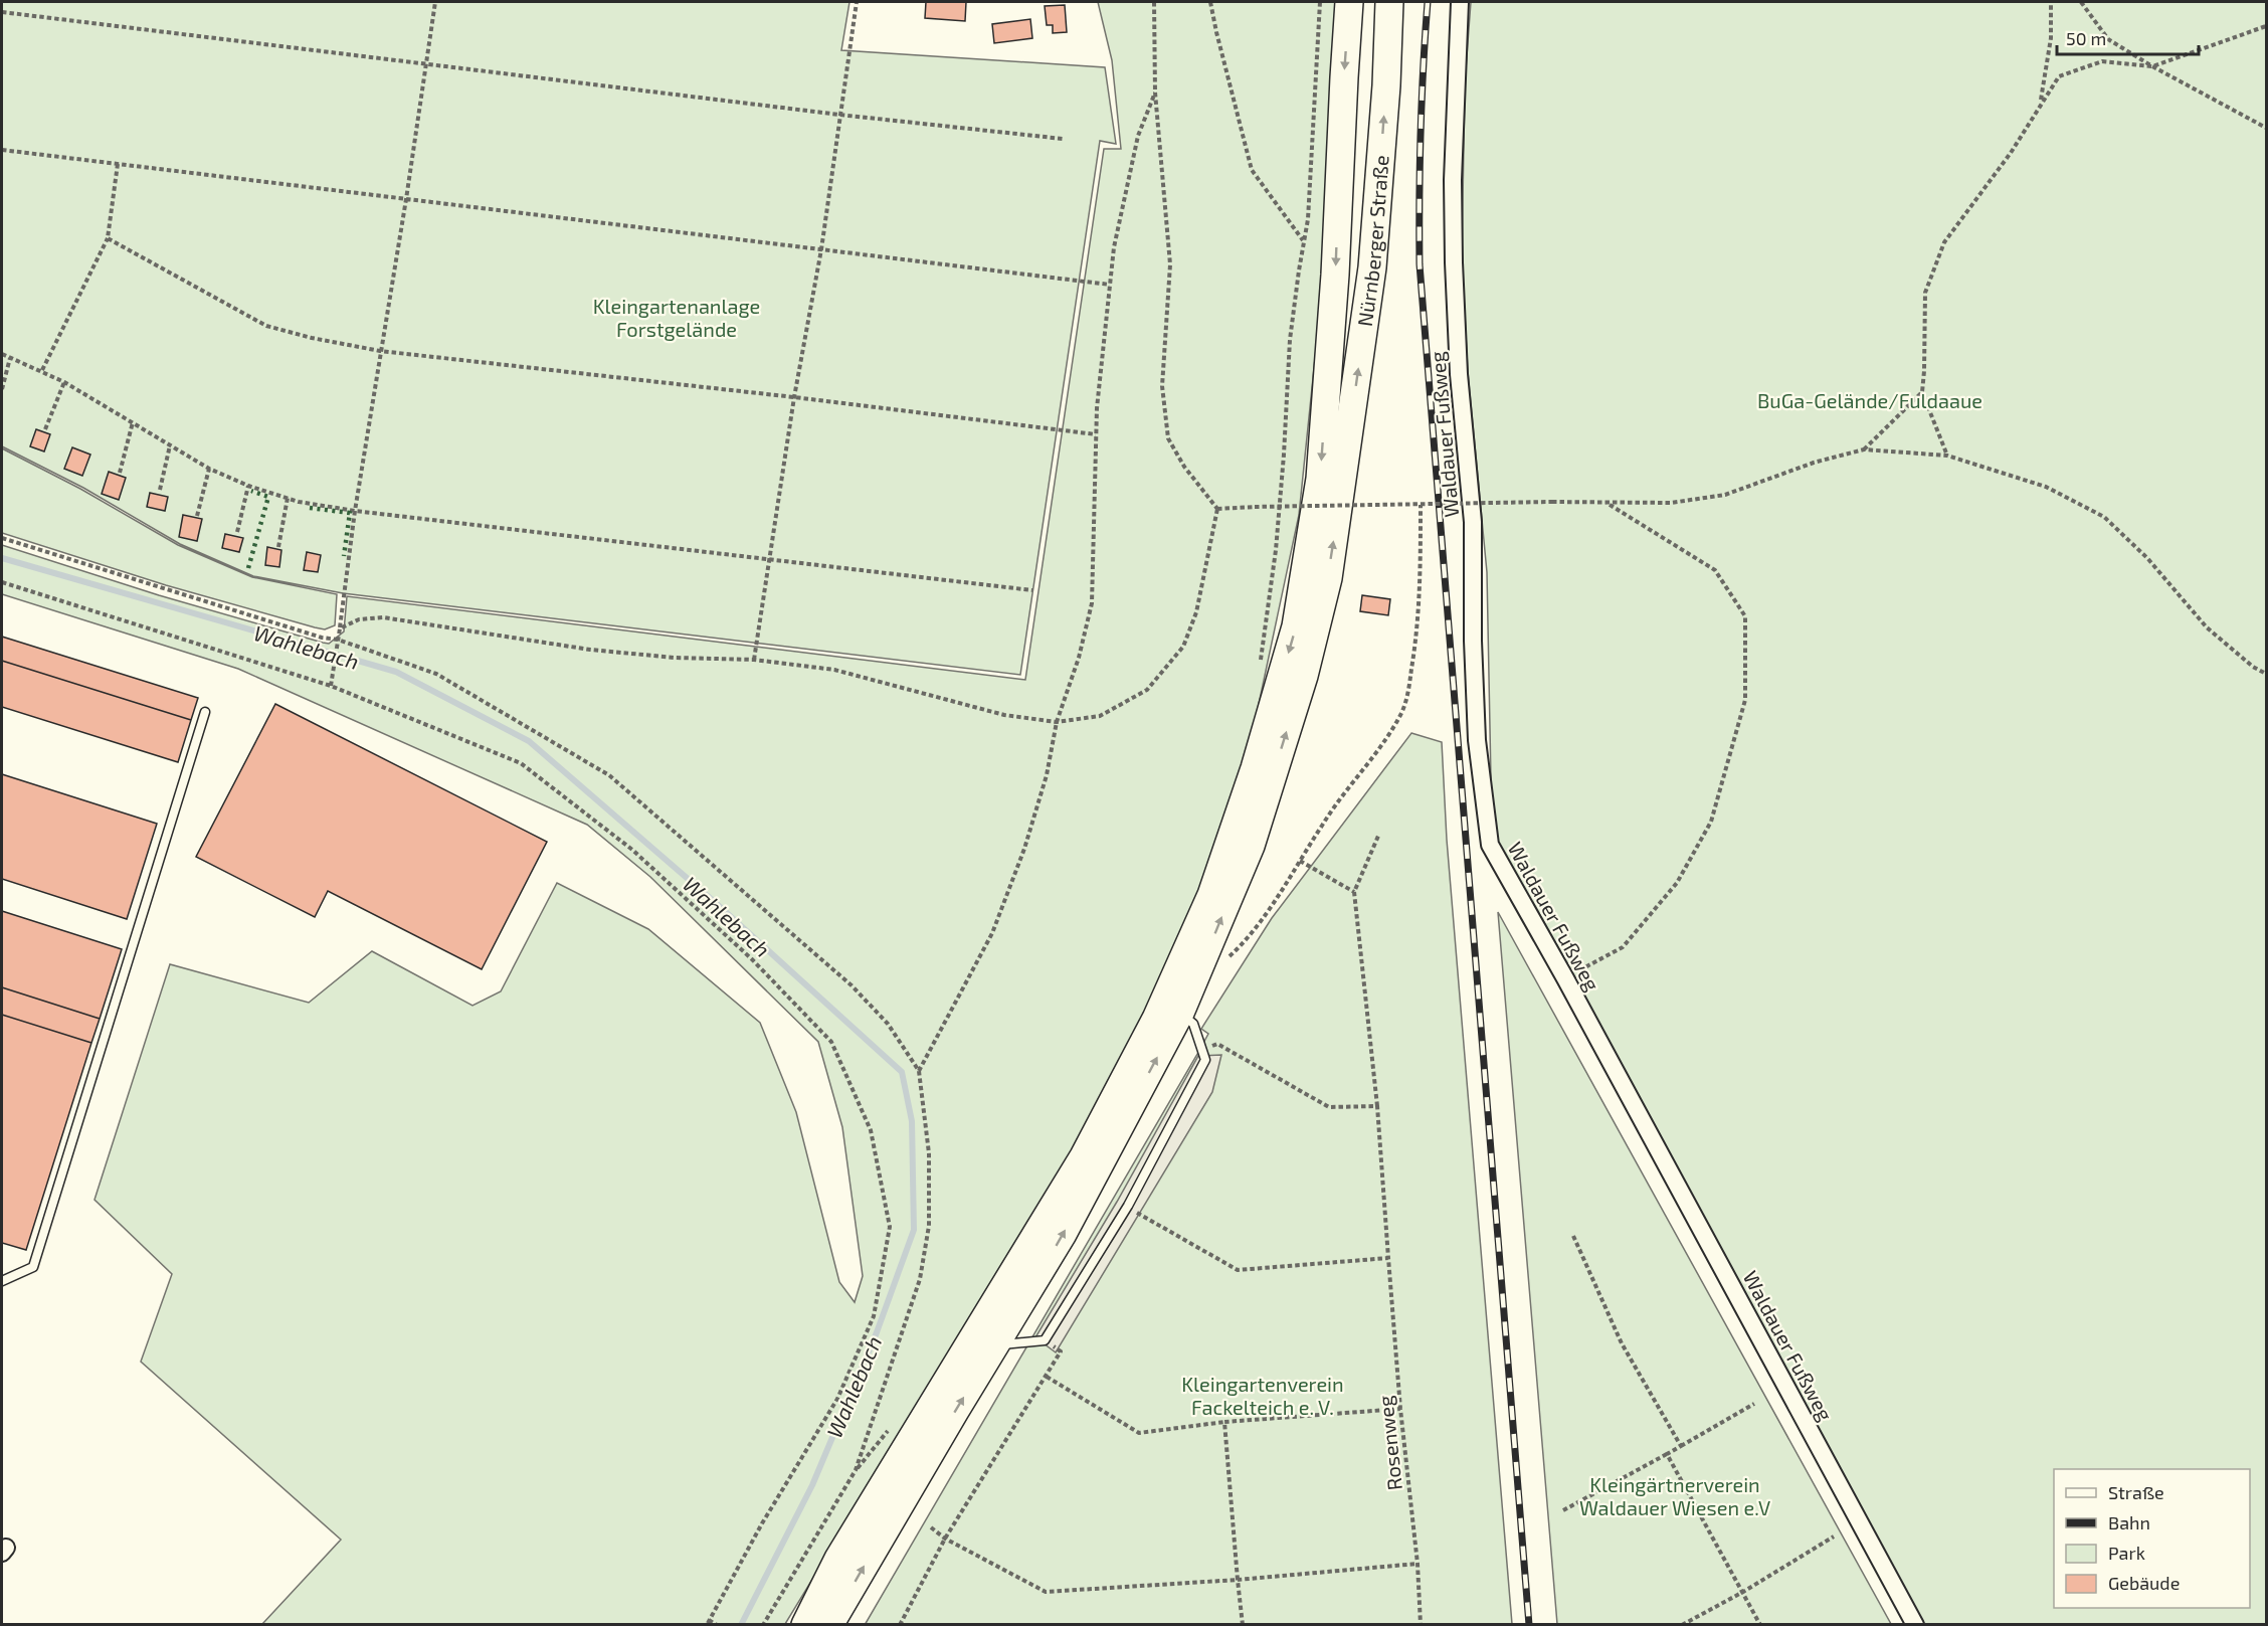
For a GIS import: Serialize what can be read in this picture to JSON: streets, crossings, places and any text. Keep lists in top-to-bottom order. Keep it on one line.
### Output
{"streets":{"main road":["Nürnberger Straße"],"street":["Waldauer Fußweg"],"path":["Rosenweg"]},"water":["Wahlebach"],"parks":["Kleingartenanlage Forstgelände","BuGa-Gelände/Fuldaaue","Kleingartenverein Fackelteich e. V.","Kleingärtnerverein Waldauer Wiesen e.V"],"legend":["Straße","Bahn","Park","Gebäude"],"scale_bar":"50 m"}
